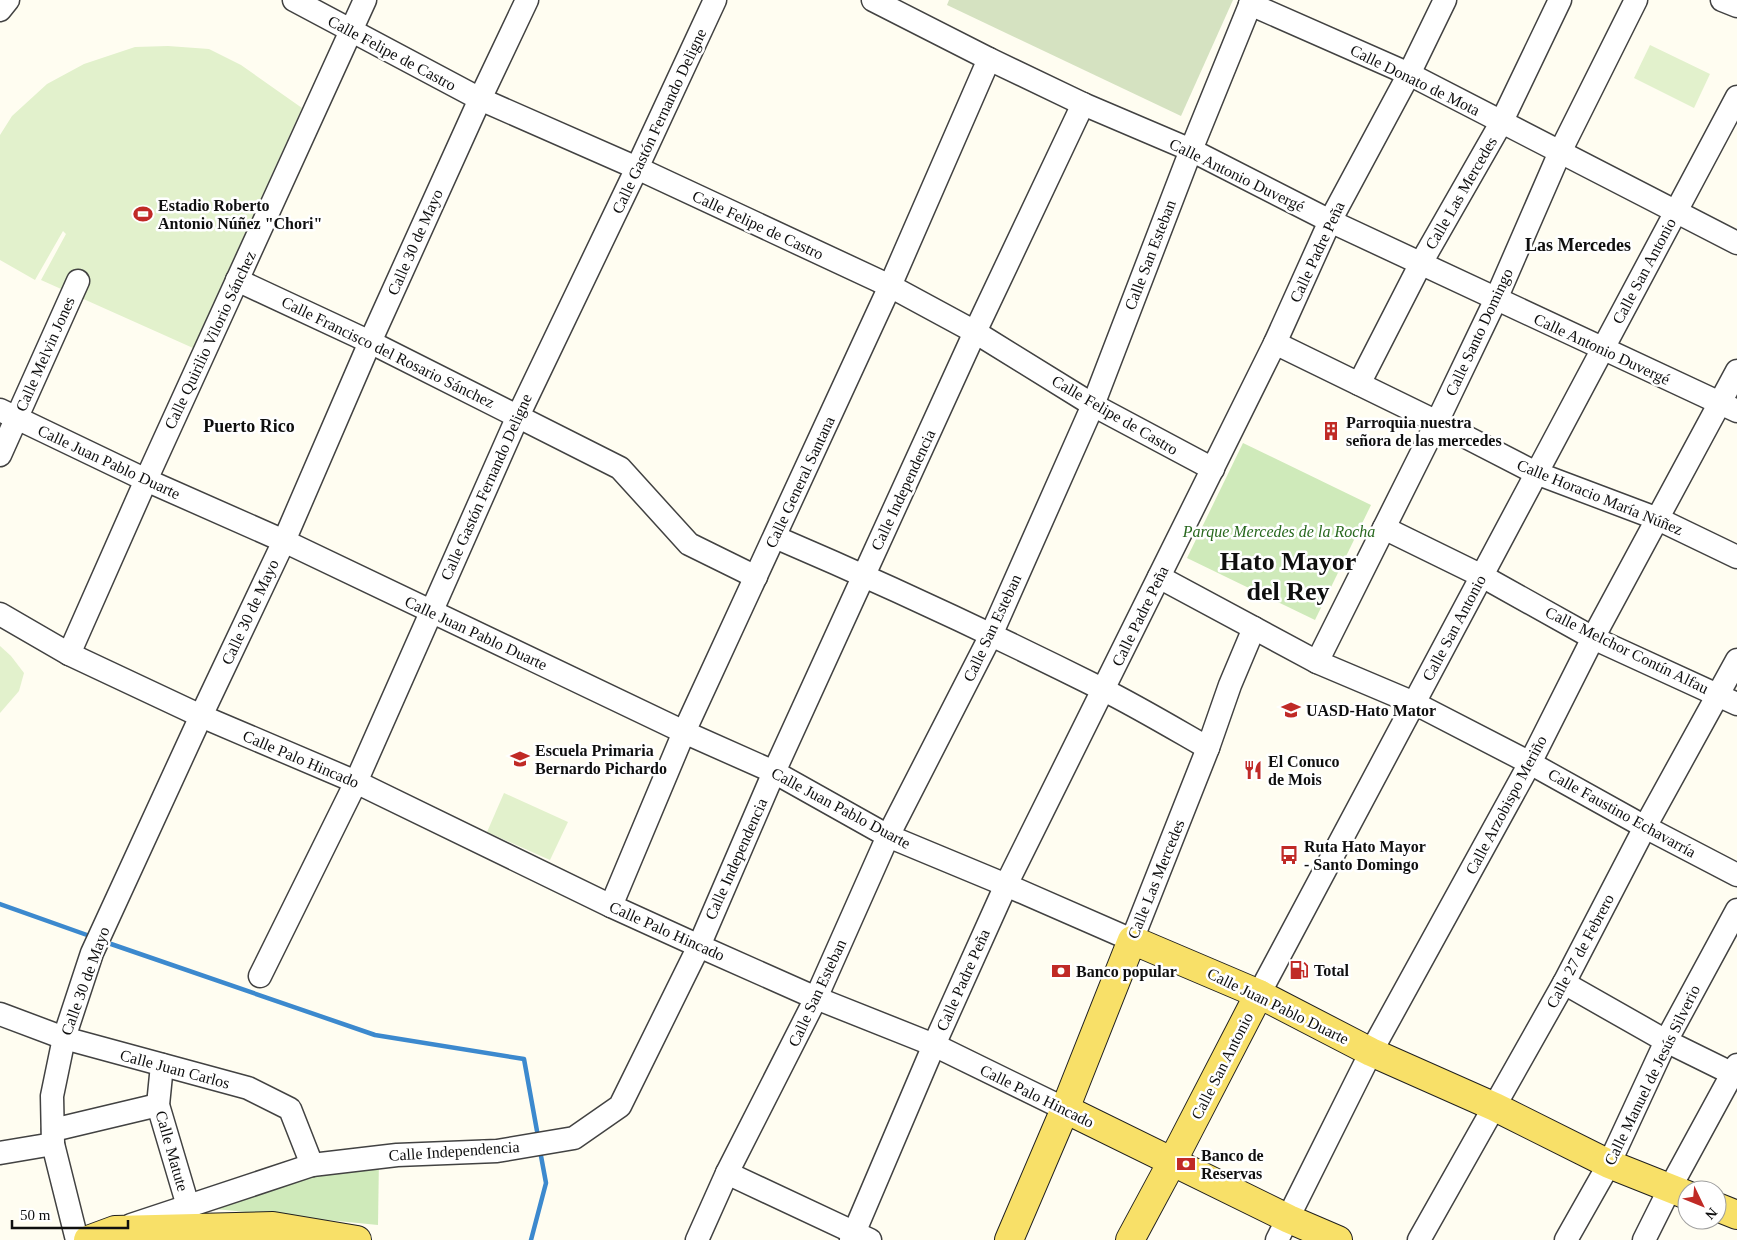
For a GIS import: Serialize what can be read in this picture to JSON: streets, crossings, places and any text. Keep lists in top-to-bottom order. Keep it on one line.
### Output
{"streets":{"main road":["Calle Las Mercedes","Calle San Antonio","Calle Juan Pablo Duarte","Calle Palo Hincado"],"street":["Calle Felipe de Castro","Calle Donato de Mota","Calle Gastón Fernando Deligne","Calle Antonio Duvergé","Calle 30 de Mayo","Calle Padre Peña","Calle San Esteban","Calle Santo Domingo","Calle Quirilio Vilorio Sánchez","Calle Francisco del Rosario Sánchez","Calle Melvin Jones","Calle General Santana","Calle Independencia","Calle Horacio María Núñez","Calle Melchor Contín Alfau","Calle Arzobispo Meriño","Calle Faustino Echavarría","Calle 27 de Febrero","Calle Juan Carlos","Calle Manuel de Jesús Silverio","Calle Matute"]},"crossings":[["Calle Felipe de Castro","Calle Gastón Fernando Deligne"],["Calle Felipe de Castro","Calle 30 de Mayo"],["Calle Felipe de Castro","Calle Padre Peña"],["Calle Felipe de Castro","Calle San Esteban"],["Calle Felipe de Castro","Calle Quirilio Vilorio Sánchez"],["Calle Felipe de Castro","Calle General Santana"],["Calle Felipe de Castro","Calle Independencia"],["Calle Donato de Mota","Calle Las Mercedes"],["Calle Donato de Mota","Calle Padre Peña"],["Calle Donato de Mota","Calle San Esteban"],["Calle Donato de Mota","Calle San Antonio"],["Calle Donato de Mota","Calle Santo Domingo"],["Calle Gastón Fernando Deligne","Calle Francisco del Rosario Sánchez"],["Calle Gastón Fernando Deligne","Calle Juan Pablo Duarte"],["Calle Gastón Fernando Deligne","Calle Palo Hincado"],["Calle Antonio Duvergé","Calle Las Mercedes"],["Calle Antonio Duvergé","Calle Padre Peña"],["Calle Antonio Duvergé","Calle San Esteban"],["Calle Antonio Duvergé","Calle San Antonio"],["Calle Antonio Duvergé","Calle Santo Domingo"],["Calle Antonio Duvergé","Calle General Santana"],["Calle Antonio Duvergé","Calle Independencia"],["Calle Antonio Duvergé","Calle Arzobispo Meriño"],["Calle Las Mercedes","Calle Juan Pablo Duarte"],["Calle Las Mercedes","Calle Horacio María Núñez"],["Calle Las Mercedes","Calle Palo Hincado"],["Calle Las Mercedes","Calle Faustino Echavarría"],["Calle 30 de Mayo","Calle Francisco del Rosario Sánchez"],["Calle 30 de Mayo","Calle Juan Pablo Duarte"],["Calle 30 de Mayo","Calle Palo Hincado"],["Calle 30 de Mayo","Calle Juan Carlos"],["Calle Padre Peña","Calle Juan Pablo Duarte"],["Calle Padre Peña","Calle Horacio María Núñez"],["Calle Padre Peña","Calle Palo Hincado"],["Calle Padre Peña","Calle Faustino Echavarría"],["Calle San Esteban","Calle Juan Pablo Duarte"],["Calle San Esteban","Calle Palo Hincado"],["Calle San Antonio","Calle Juan Pablo Duarte"],["Calle San Antonio","Calle Horacio María Núñez"],["Calle San Antonio","Calle Melchor Contín Alfau"],["Calle San Antonio","Calle Palo Hincado"],["Calle San Antonio","Calle Faustino Echavarría"],["Calle Santo Domingo","Calle Horacio María Núñez"],["Calle Santo Domingo","Calle Melchor Contín Alfau"],["Calle Santo Domingo","Calle Faustino Echavarría"],["Calle Quirilio Vilorio Sánchez","Calle Francisco del Rosario Sánchez"],["Calle Quirilio Vilorio Sánchez","Calle Juan Pablo Duarte"],["Calle Quirilio Vilorio Sánchez","Calle Palo Hincado"],["Calle Francisco del Rosario Sánchez","Calle General Santana"],["Calle Melvin Jones","Calle Juan Pablo Duarte"],["Calle Juan Pablo Duarte","Calle General Santana"],["Calle Juan Pablo Duarte","Calle Independencia"],["Calle Juan Pablo Duarte","Calle Arzobispo Meriño"],["Calle Juan Pablo Duarte","Calle 27 de Febrero"],["Calle Juan Pablo Duarte","Calle Manuel de Jesús Silverio"],["Calle General Santana","Calle Palo Hincado"],["Calle Independencia","Calle Palo Hincado"],["Calle Independencia","Calle Juan Carlos"],["Calle Independencia","Calle Matute"],["Calle Horacio María Núñez","Calle Arzobispo Meriño"],["Calle Melchor Contín Alfau","Calle Arzobispo Meriño"],["Calle Melchor Contín Alfau","Calle 27 de Febrero"],["Calle Palo Hincado","Calle Arzobispo Meriño"],["Calle Arzobispo Meriño","Calle Faustino Echavarría"],["Calle Faustino Echavarría","Calle 27 de Febrero"],["Calle Juan Carlos","Calle Matute"]],"districts":["Las Mercedes","Puerto Rico","Hato Mayor del Rey"],"parks":["Parque Mercedes de la Rocha"],"places":{"sports":["Estadio Roberto Antonio Núñez \"Chori\""],"building":["Parroquia nuestra señora de las mercedes"],"school or university":["UASD-Hato Mator","Escuela Primaria Bernardo Pichardo"],"restaurant":["El Conuco de Mois"],"bus stop":["Ruta Hato Mayor - Santo Domingo"],"fuel station":["Total"],"bank":["Banco popular","Banco de Reservas"]},"scale_bar":"50 m","north":"bottom right"}
